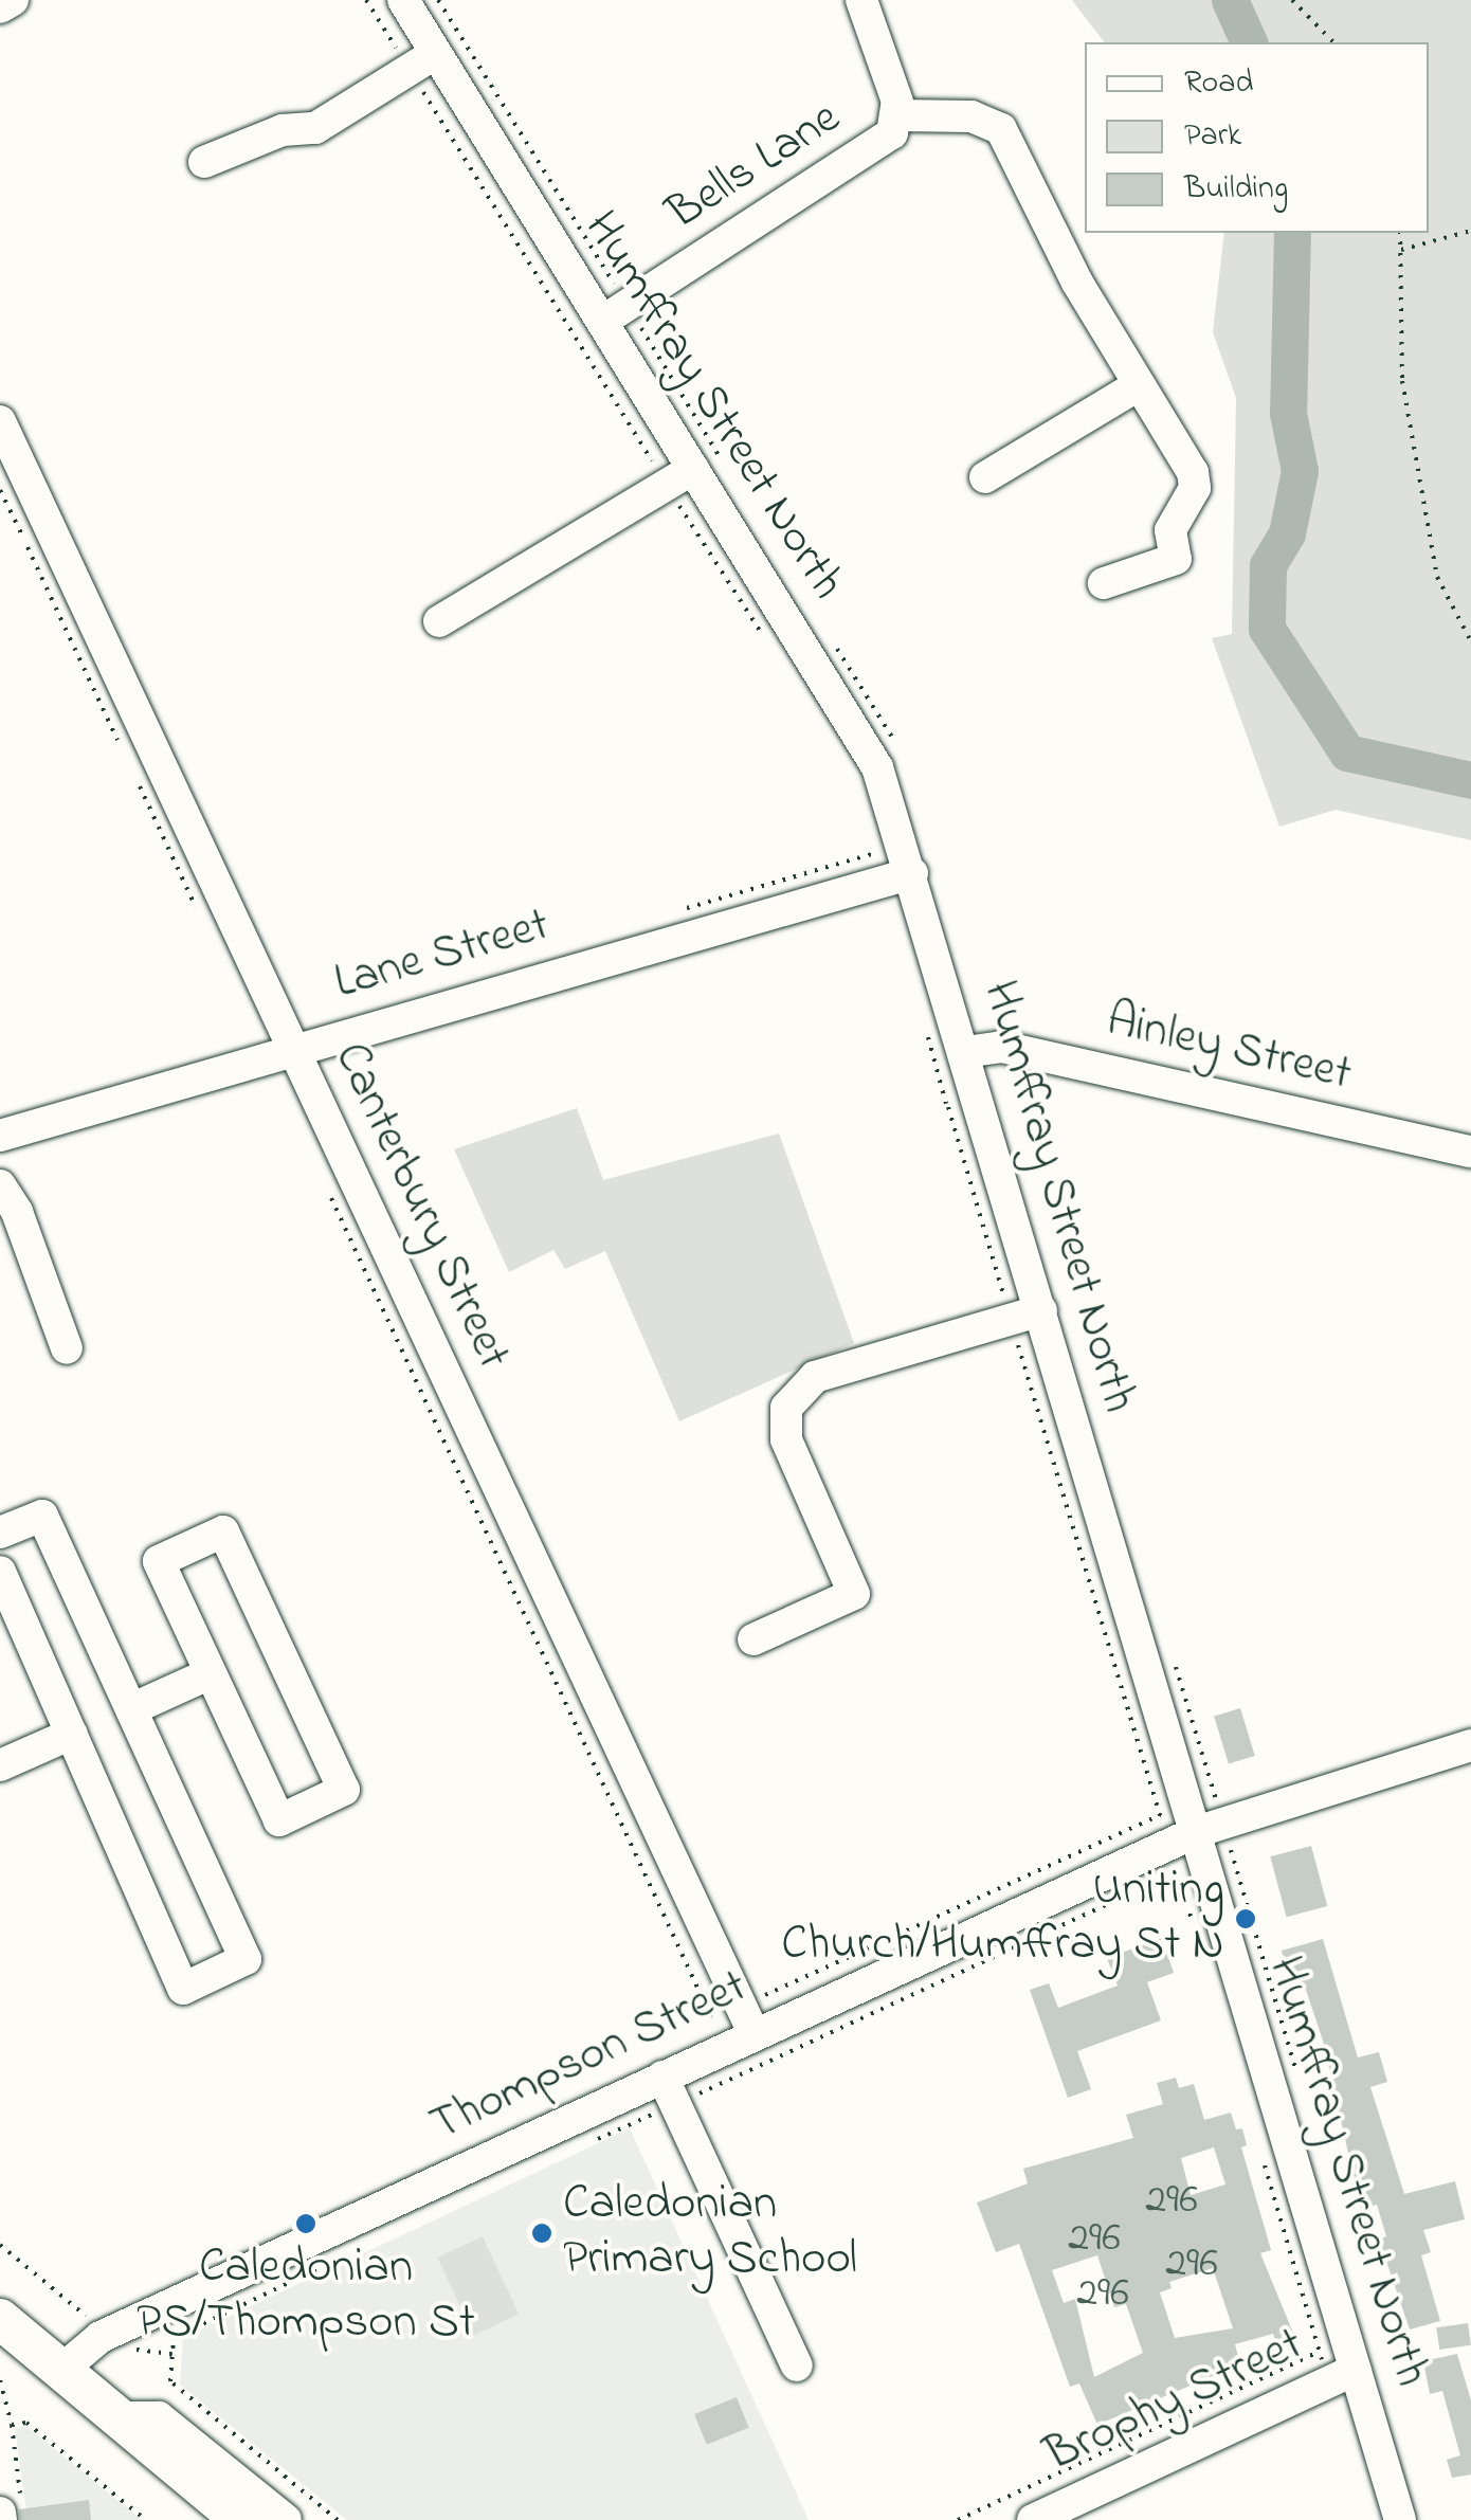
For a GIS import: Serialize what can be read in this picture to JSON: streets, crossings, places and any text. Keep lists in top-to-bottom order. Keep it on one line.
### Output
{"streets":{"street":["Bells Lane","Humffray Street North","Lane Street","Ainley Street","Canterbury Street","Thompson Street","Brophy Street"]},"crossings":[["Bells Lane","Humffray Street North"],["Humffray Street North","Lane Street"],["Humffray Street North","Ainley Street"],["Humffray Street North","Thompson Street"],["Humffray Street North","Brophy Street"],["Lane Street","Canterbury Street"],["Canterbury Street","Thompson Street"]],"places":["Uniting Church/Humffray St N","Caledonian PS/Thompson St","Caledonian Primary School"],"house_numbers":["296","296","296","296"],"legend":["Road","Park","Building"]}
